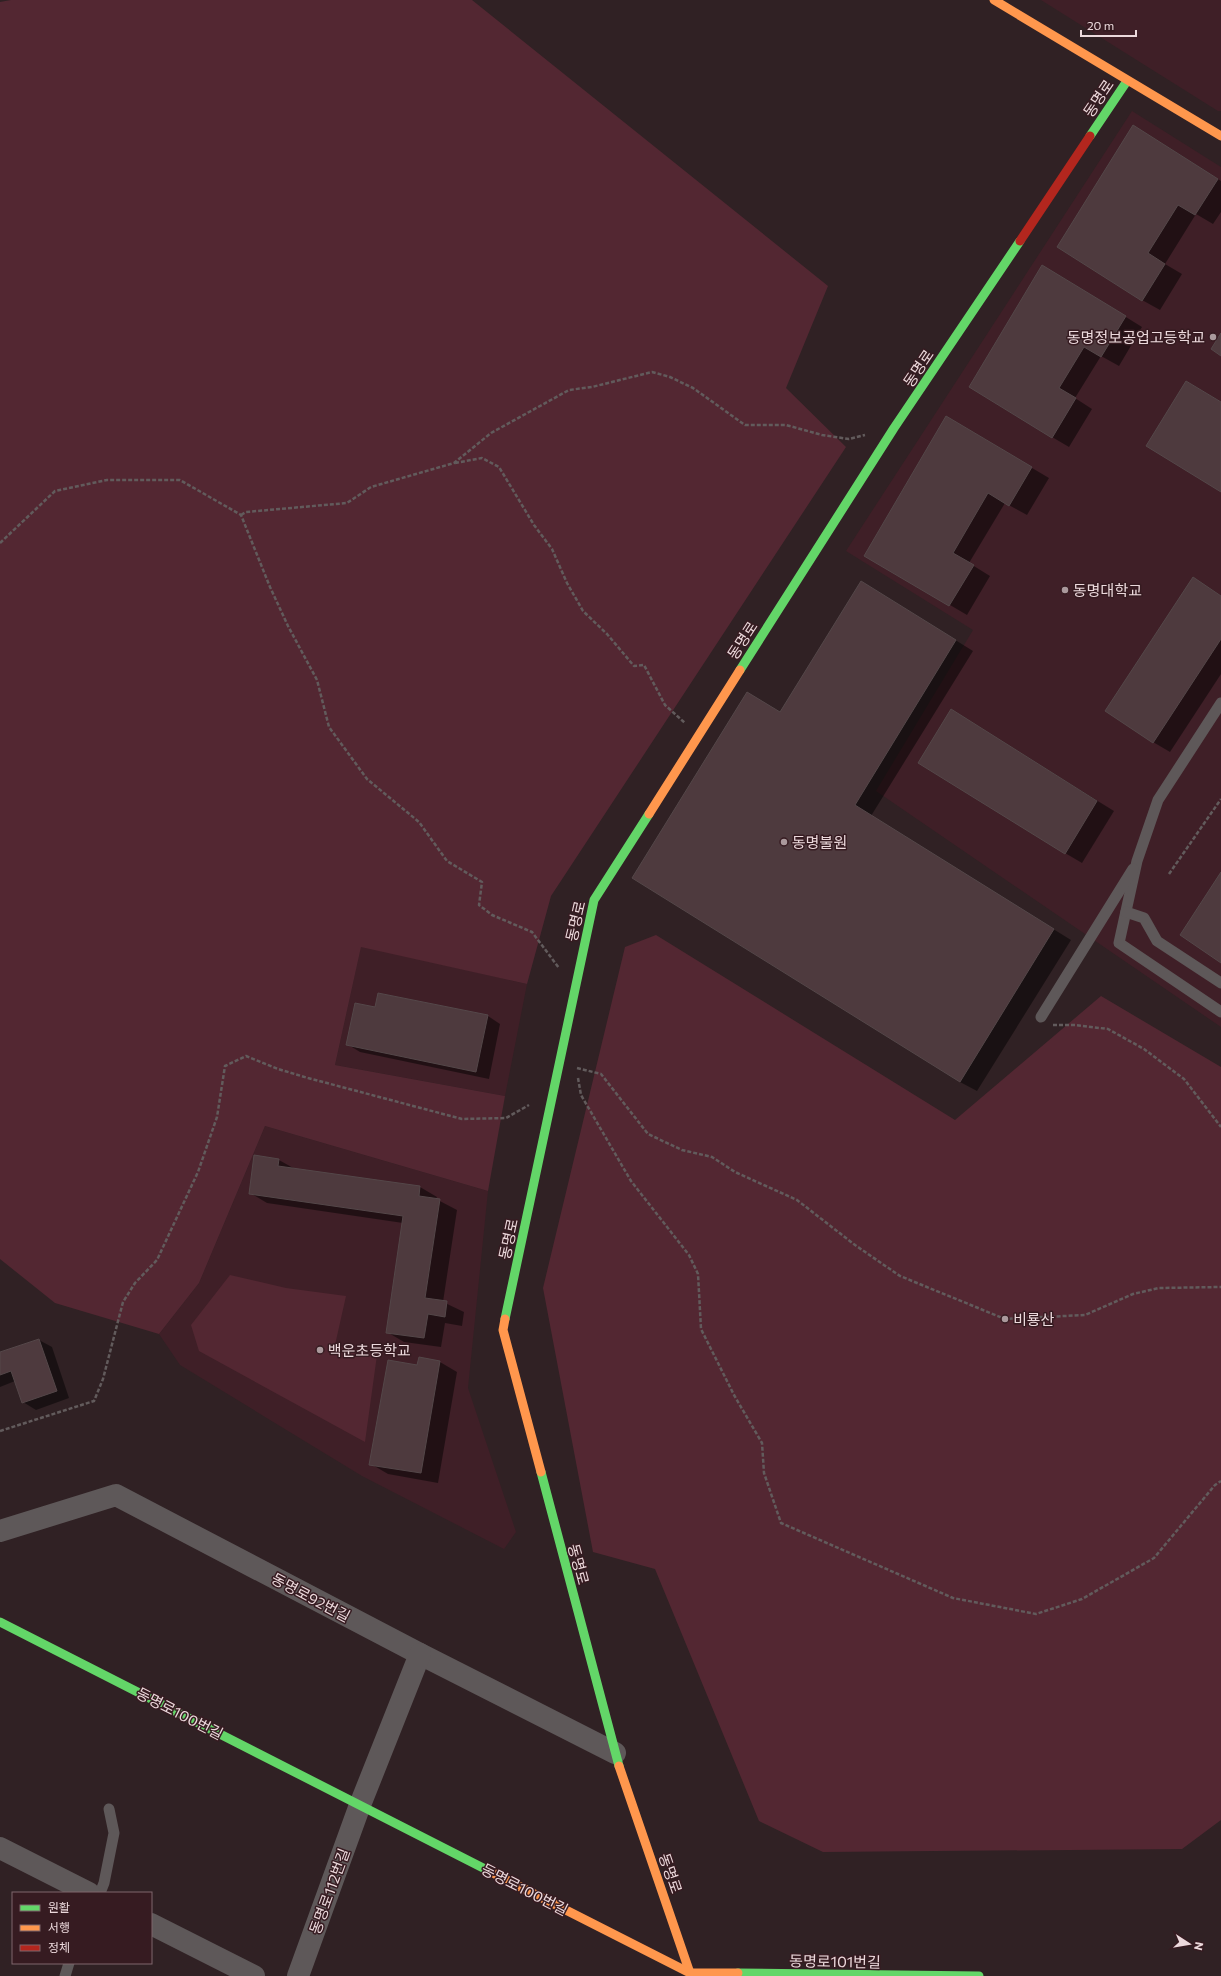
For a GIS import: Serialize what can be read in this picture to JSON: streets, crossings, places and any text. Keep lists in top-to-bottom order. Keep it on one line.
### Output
{"streets":{"street":["동명로","동명로92번길","동명로100번길","동명로112번길","동명로101번길"]},"crossings":[["동명로","동명로92번길"],["동명로","동명로100번길"],["동명로","동명로101번길"],["동명로100번길","동명로112번길"],["동명로100번길","동명로101번길"]],"places":["동명정보공업고등학교","동명대학교","동명불원","비룡산","백운초등학교"],"legend":["원활","서행","정체"],"scale_bar":"20 m","north":"right"}
